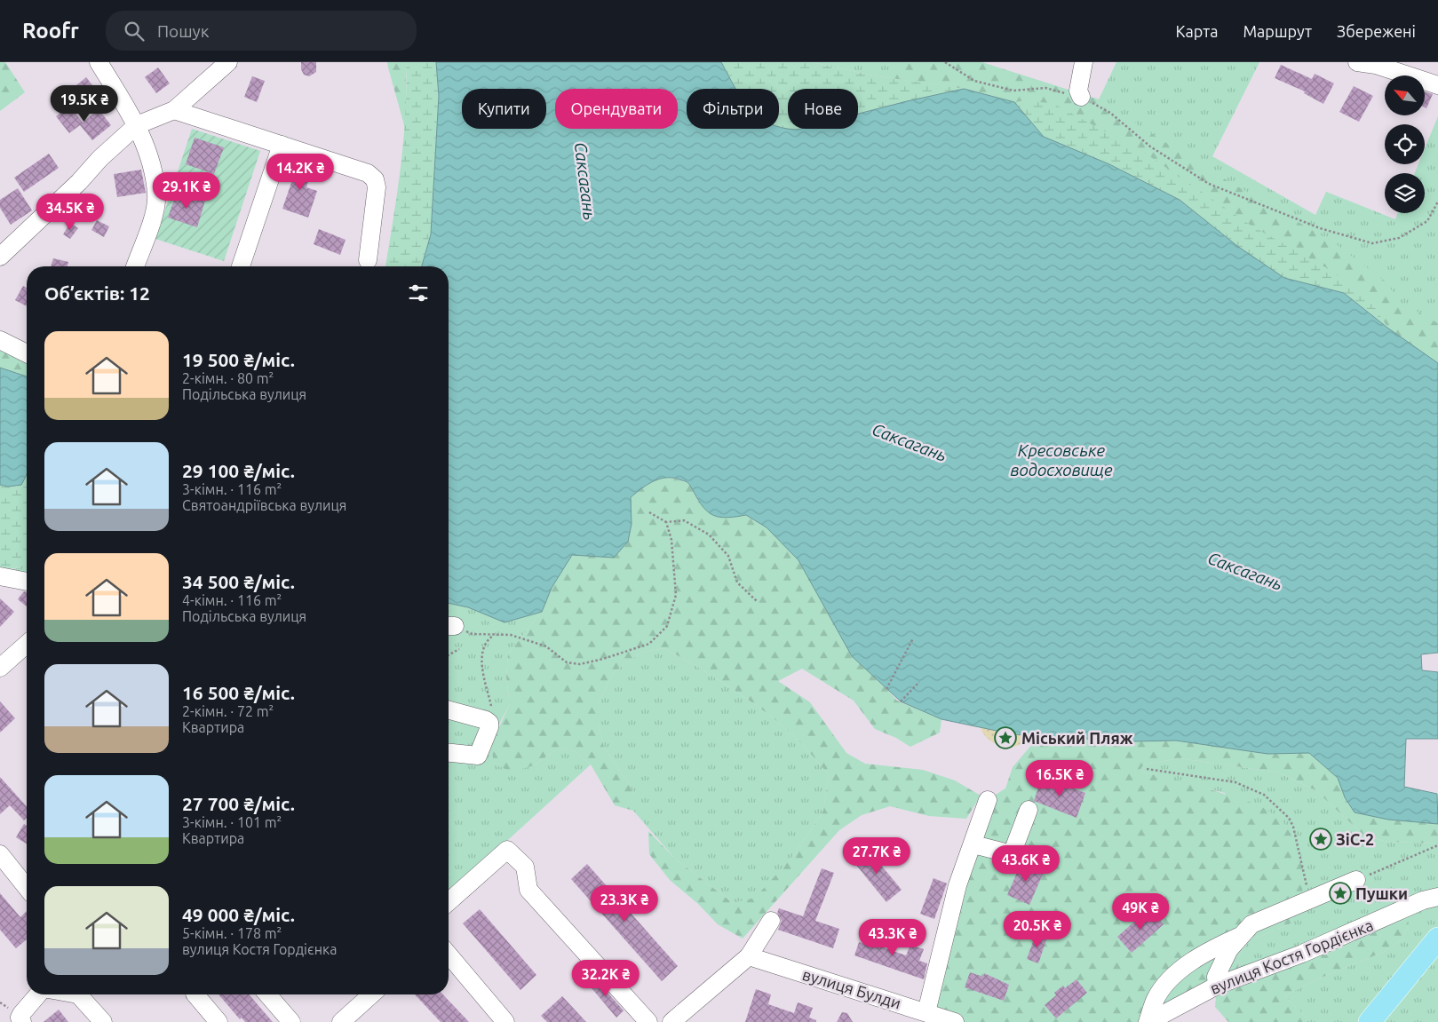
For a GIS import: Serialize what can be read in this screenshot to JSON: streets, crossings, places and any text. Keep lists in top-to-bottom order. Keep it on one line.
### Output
{"streets":{"street":["вулиця Костя Гордієнка","вулиця Булди"]},"water":["Саксагань","Кресовське водосховище"],"places":{"place":["Міський Пляж","ЗіС-2","Пушки"]},"north":"top left","page":{"header":"Roofr","search":"Пошук","nav":["Карта","Маршрут","Збережені"],"price":["19.5K ₴","14.2K ₴","29.1K ₴","34.5K ₴","16.5K ₴","27.7K ₴","43.6K ₴","23.3K ₴","49K ₴","20.5K ₴","43.3K ₴","32.2K ₴"],"chip":["Купити","Орендувати","Фільтри","Нове"],"heading":"Об’єктів: 12","list":[{"name":"19 500 ₴/міс.","note":"2-кімн. · 80 m² · Подільська вулиця"},{"name":"29 100 ₴/міс.","note":"3-кімн. · 116 m² · Святоандріївська вулиця"},{"name":"34 500 ₴/міс.","note":"4-кімн. · 116 m² · Подільська вулиця"},{"name":"16 500 ₴/міс.","note":"2-кімн. · 72 m² · Квартира"},{"name":"27 700 ₴/міс.","note":"3-кімн. · 101 m² · Квартира"},{"name":"49 000 ₴/міс.","note":"5-кімн. · 178 m² · вулиця Костя Гордієнка"}]}}
